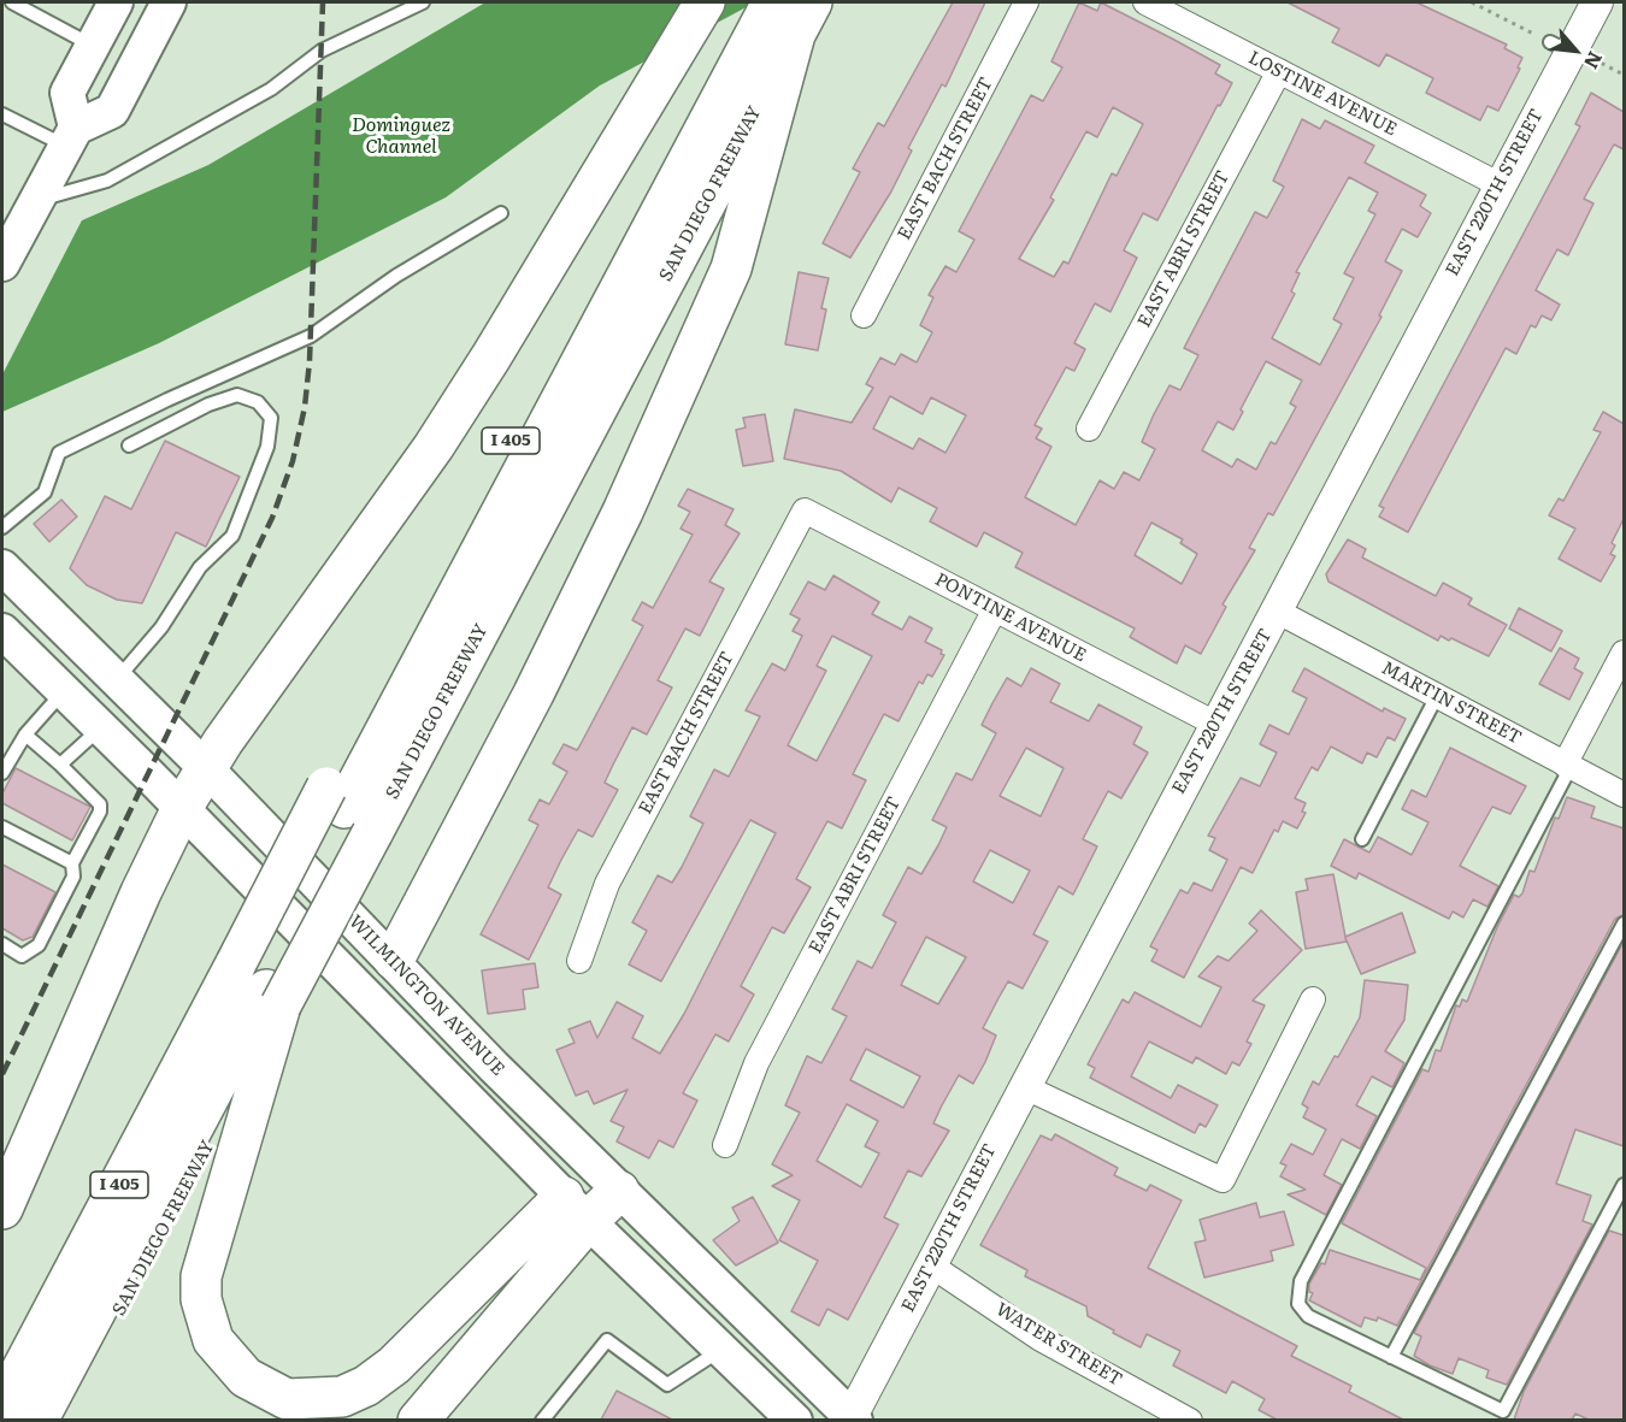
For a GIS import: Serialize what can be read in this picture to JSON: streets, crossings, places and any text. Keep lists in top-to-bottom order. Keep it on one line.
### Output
{"streets":{"highway":["SAN DIEGO FREEWAY","I 405"],"main road":["WILMINGTON AVENUE"],"street":["LOSTINE AVENUE","EAST BACH STREET","EAST 220TH STREET","EAST ABRI STREET","PONTINE AVENUE","MARTIN STREET","WATER STREET"]},"crossings":[["LOSTINE AVENUE","EAST 220TH STREET"],["LOSTINE AVENUE","EAST ABRI STREET"],["EAST BACH STREET","PONTINE AVENUE"],["EAST 220TH STREET","PONTINE AVENUE"],["EAST 220TH STREET","MARTIN STREET"],["EAST 220TH STREET","WILMINGTON AVENUE"],["EAST 220TH STREET","WATER STREET"],["EAST ABRI STREET","PONTINE AVENUE"]],"water":["Dominguez Channel"],"north":"bottom right"}
